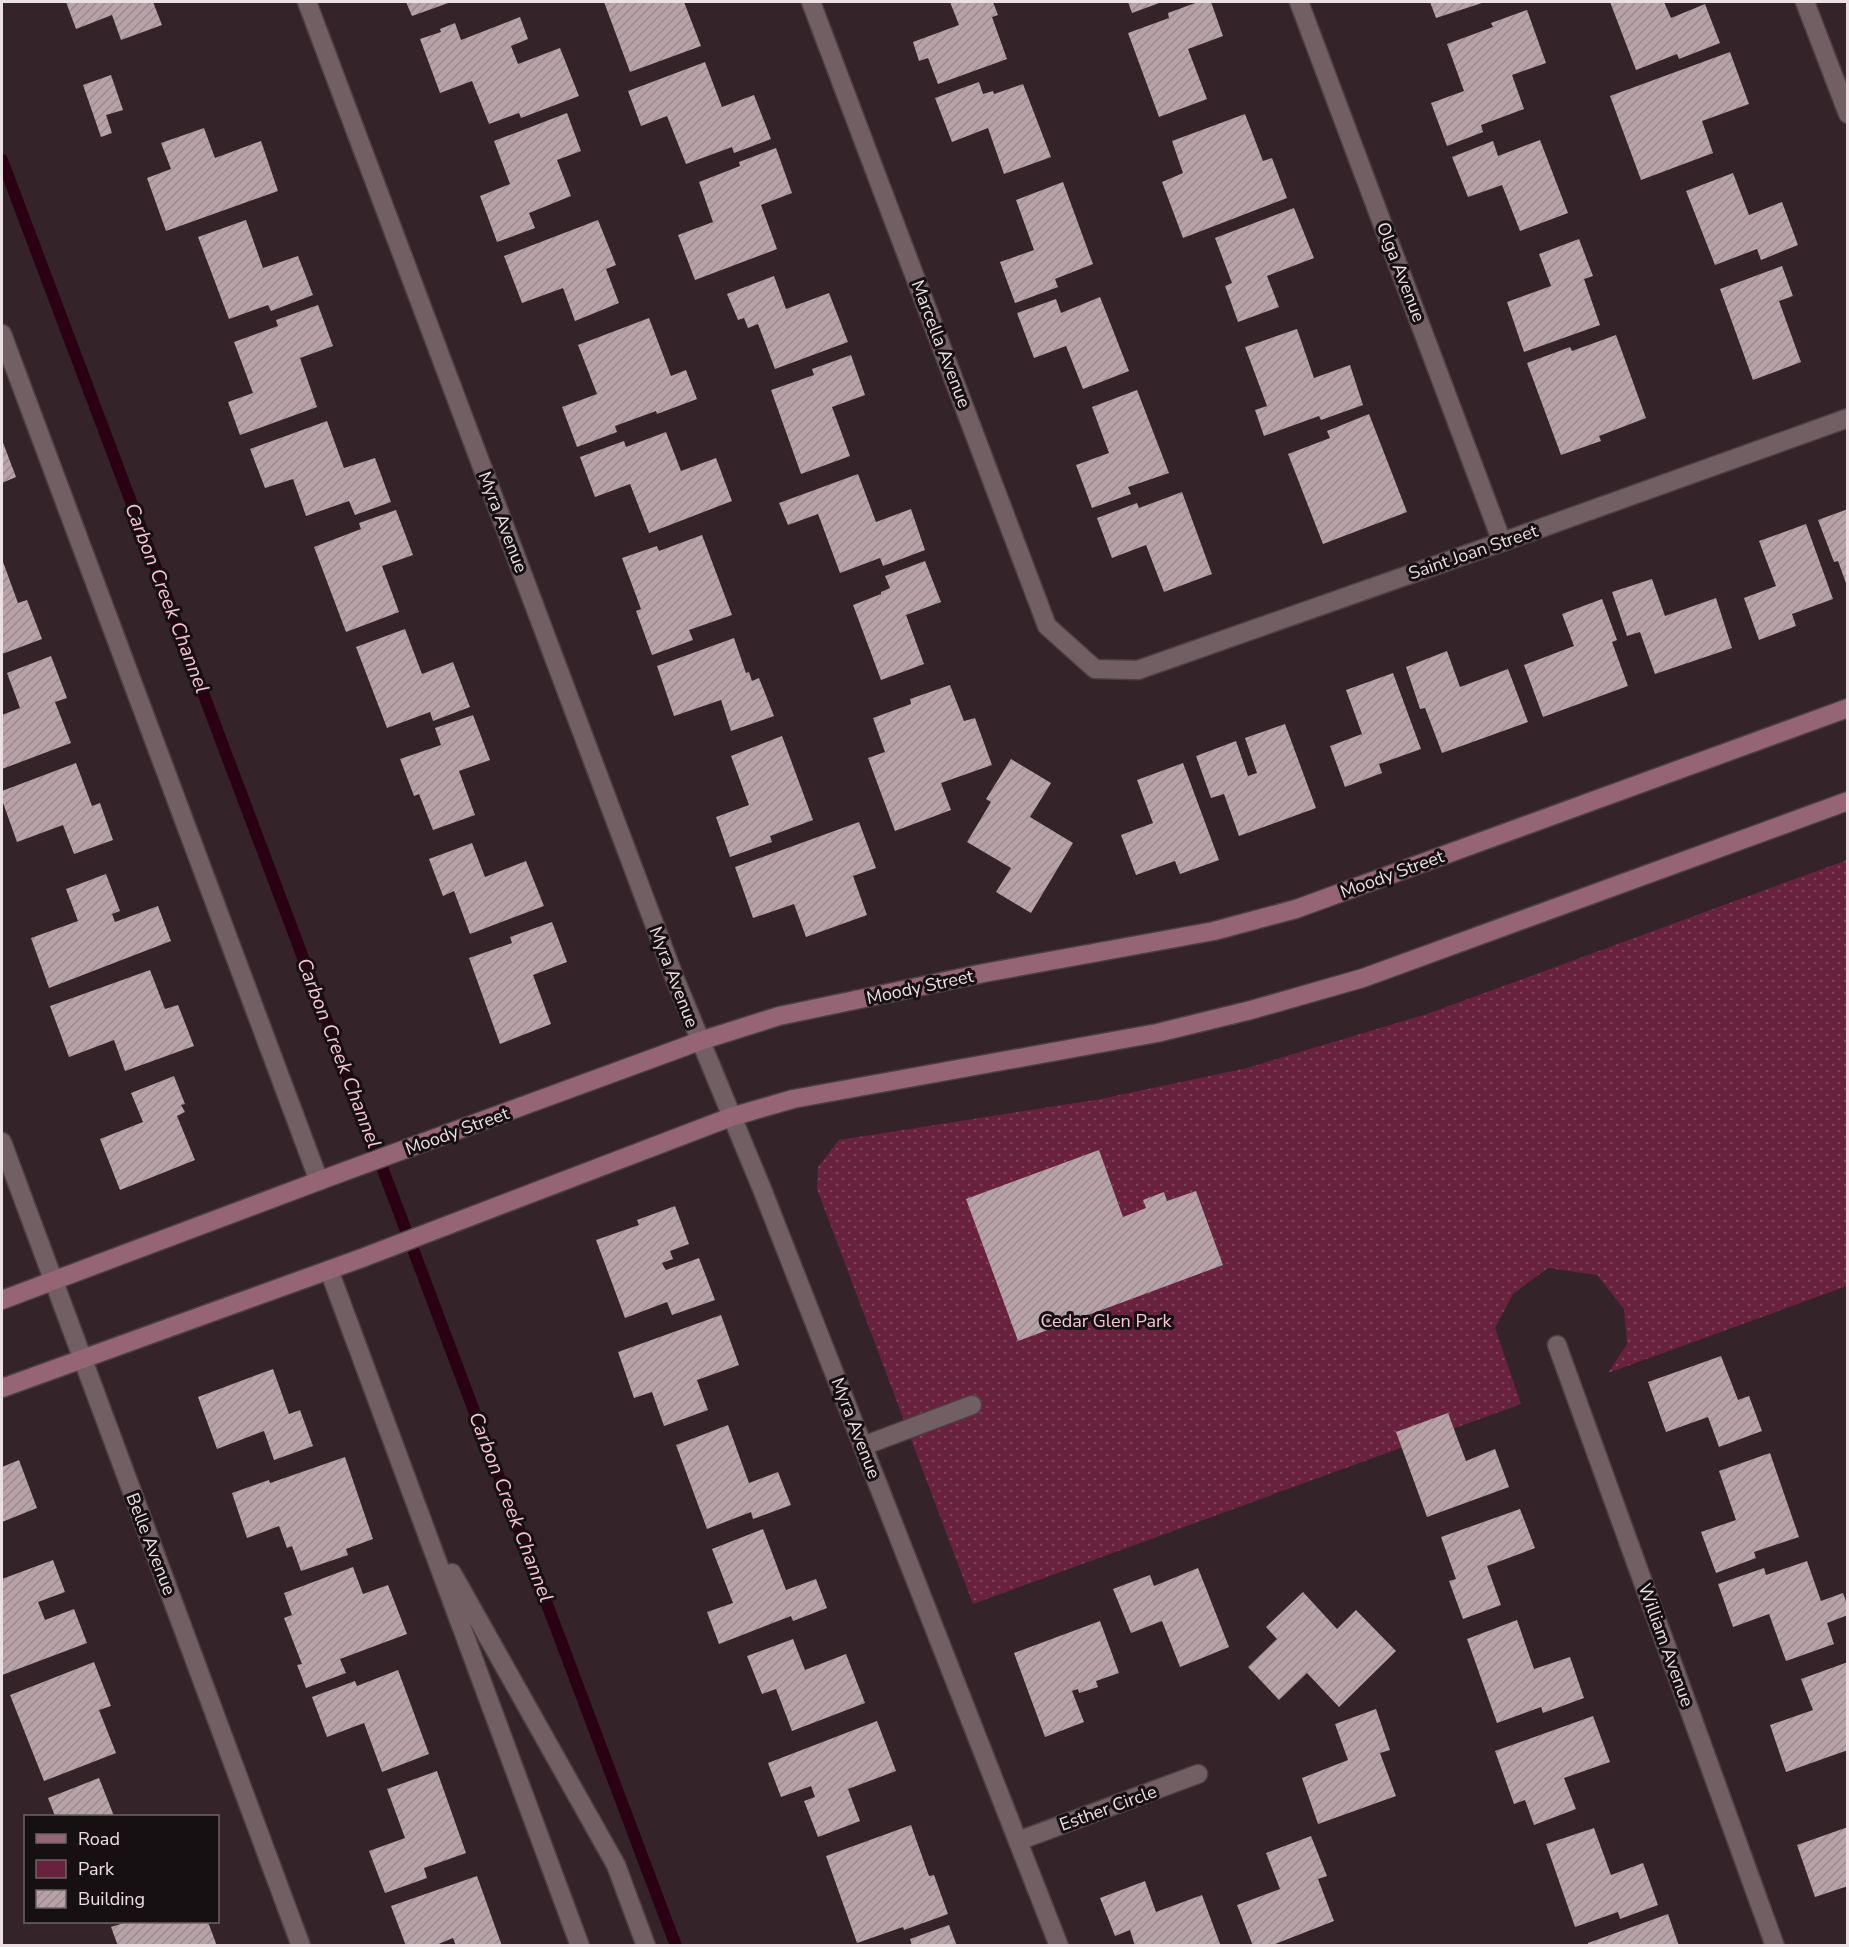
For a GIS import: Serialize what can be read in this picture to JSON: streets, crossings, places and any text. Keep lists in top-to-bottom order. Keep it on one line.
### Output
{"streets":{"main road":["Moody Street"],"street":["Olga Avenue","Marcella Avenue","Myra Avenue","Saint Joan Street","Belle Avenue","William Avenue","Esther Circle"]},"crossings":[["Olga Avenue","Saint Joan Street"],["Marcella Avenue","Saint Joan Street"],["Myra Avenue","Moody Street"],["Myra Avenue","Esther Circle"],["Moody Street","Belle Avenue"]],"water":["Carbon Creek Channel"],"parks":["Cedar Glen Park"],"legend":["Road","Park","Building"]}
